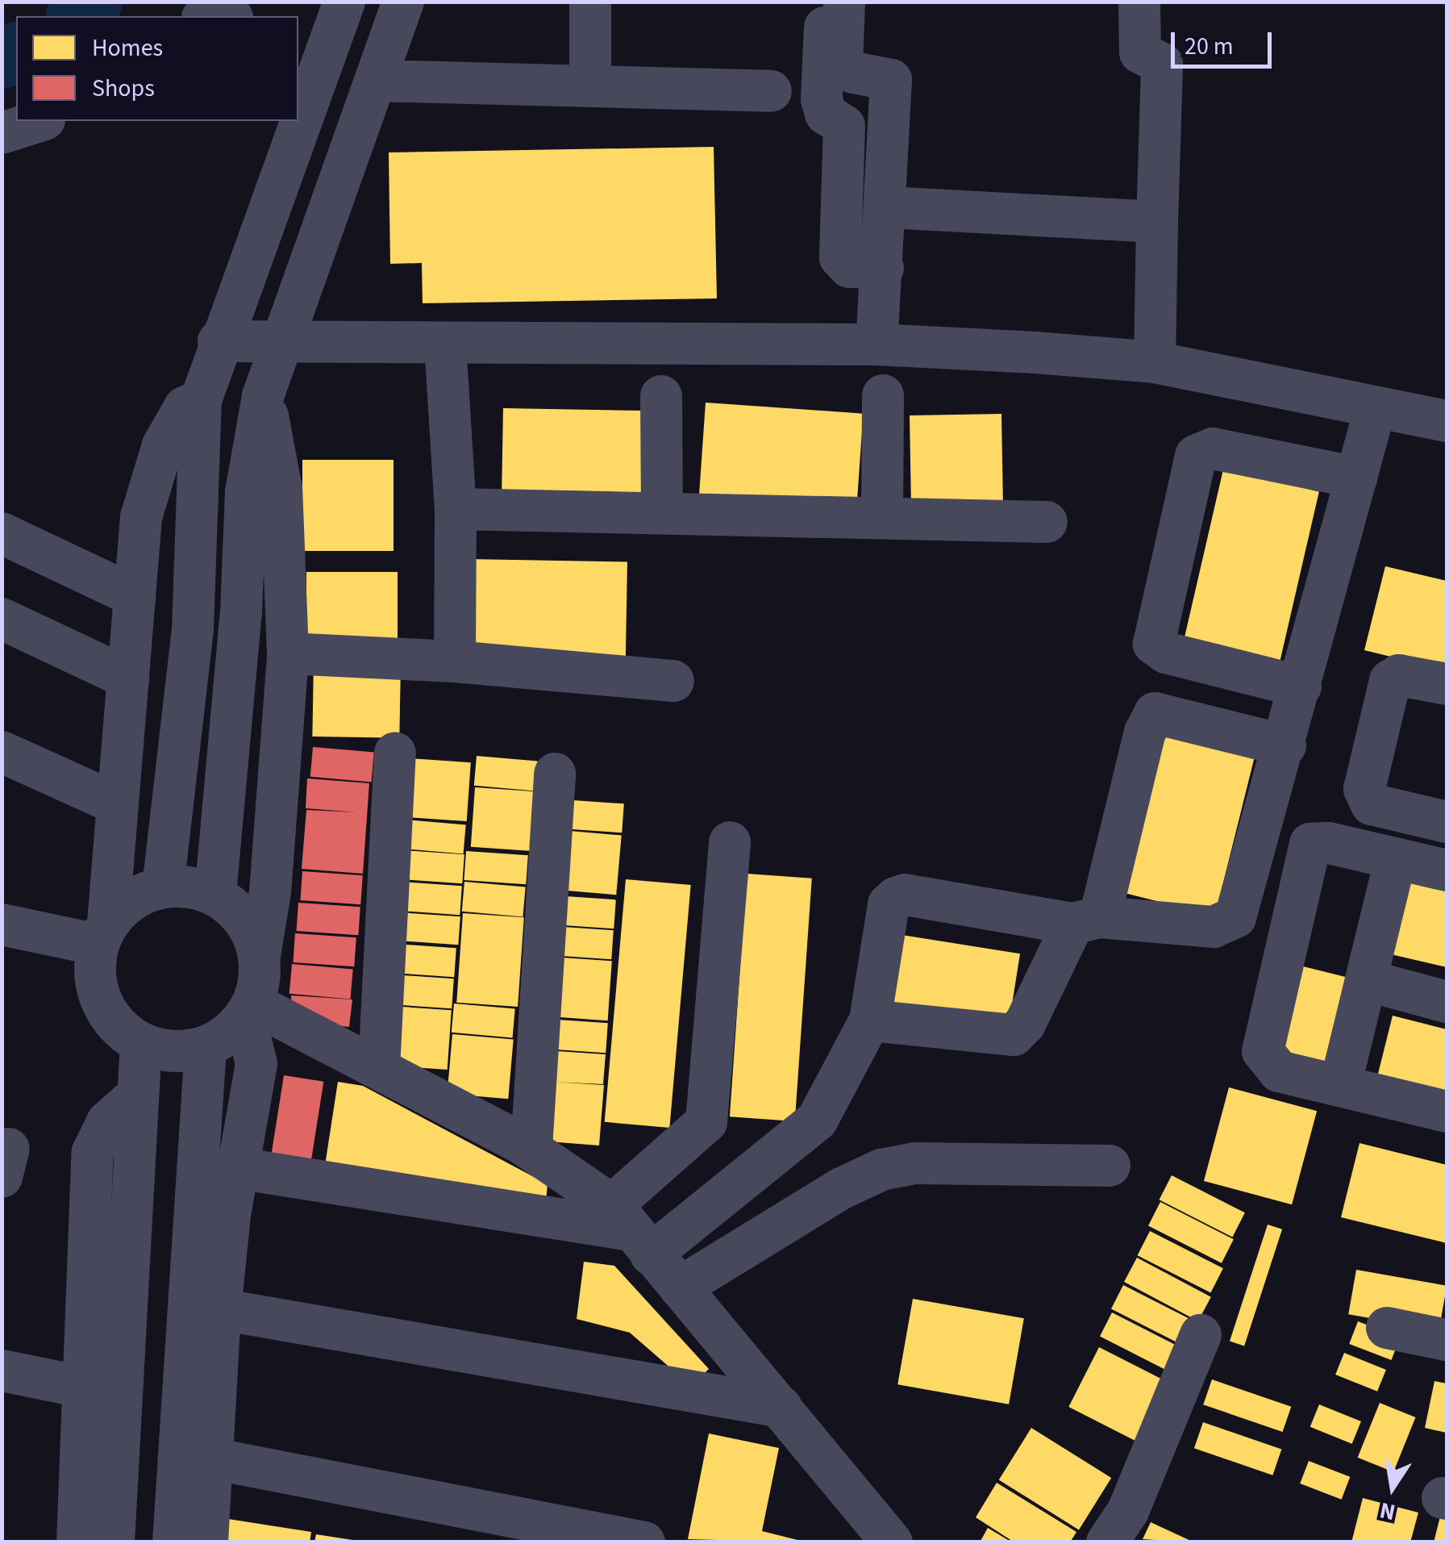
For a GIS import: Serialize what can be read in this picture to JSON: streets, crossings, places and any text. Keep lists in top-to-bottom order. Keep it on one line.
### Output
{"legend":["Homes","Shops"],"scale_bar":"20 m","north":"bottom"}
